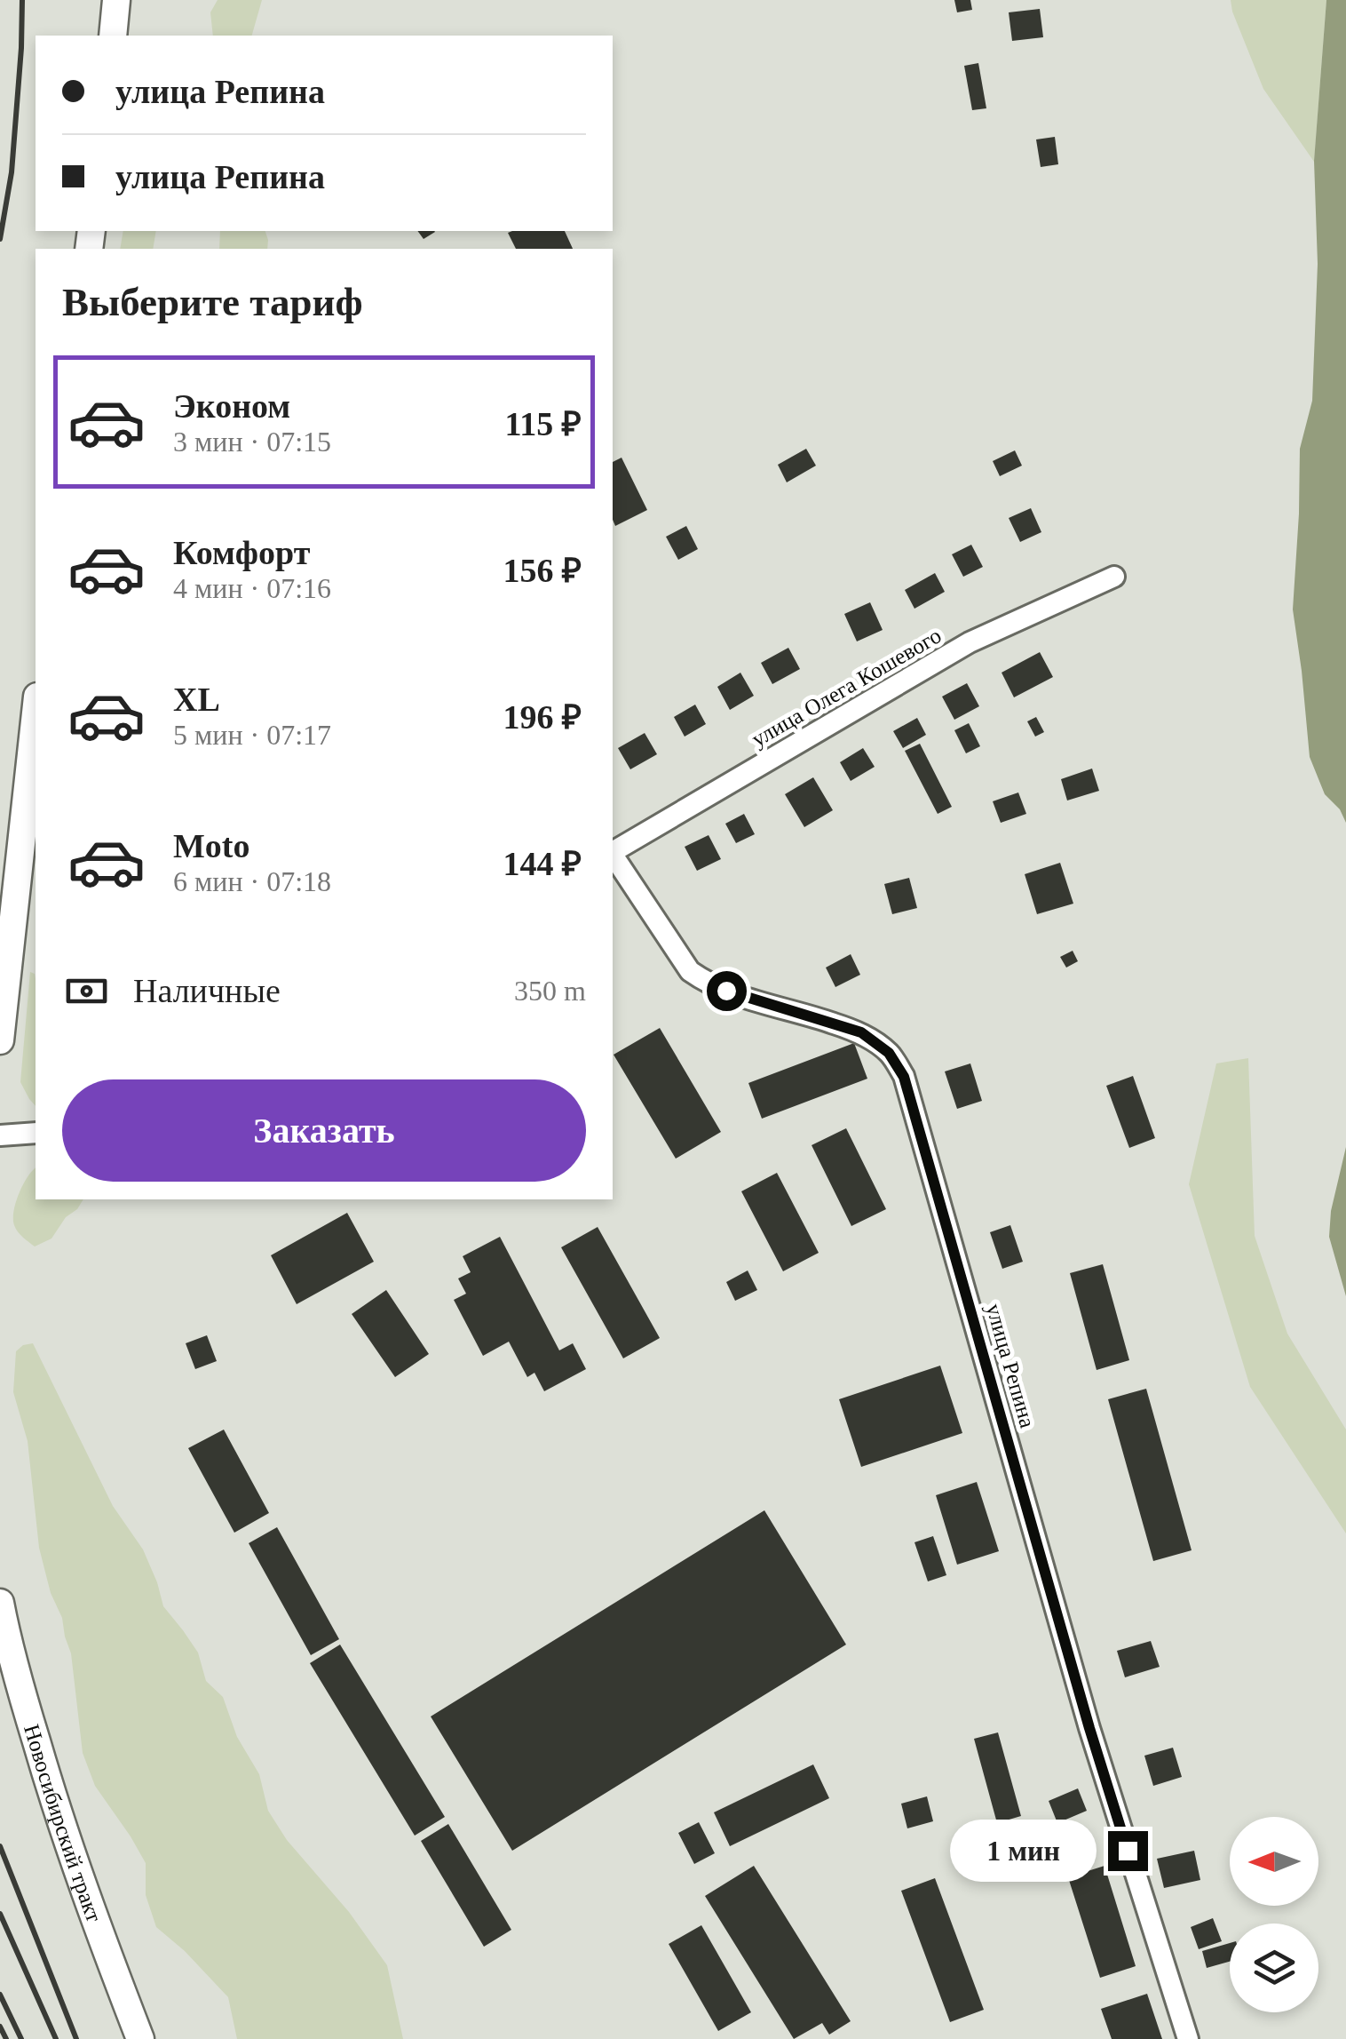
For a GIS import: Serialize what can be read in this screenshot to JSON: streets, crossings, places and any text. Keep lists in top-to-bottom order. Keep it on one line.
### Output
{"streets":{"main road":["Новосибирский тракт"],"street":["улица Олега Кошевого","улица Репина"]},"north":"left","page":{"banner":["улица Репина","улица Репина"],"heading":"Выберите тариф","list":[{"name":"Эконом","note":"3 мин · 07:15","value":"115 ₽"},{"name":"Комфорт","note":"4 мин · 07:16","value":"156 ₽"},{"name":"XL","note":"5 мин · 07:17","value":"196 ₽"},{"name":"Moto","note":"6 мин · 07:18","value":"144 ₽"}],"pay":["Наличные","350 m"],"buttons":"Заказать","bubble":"1 мин"}}
